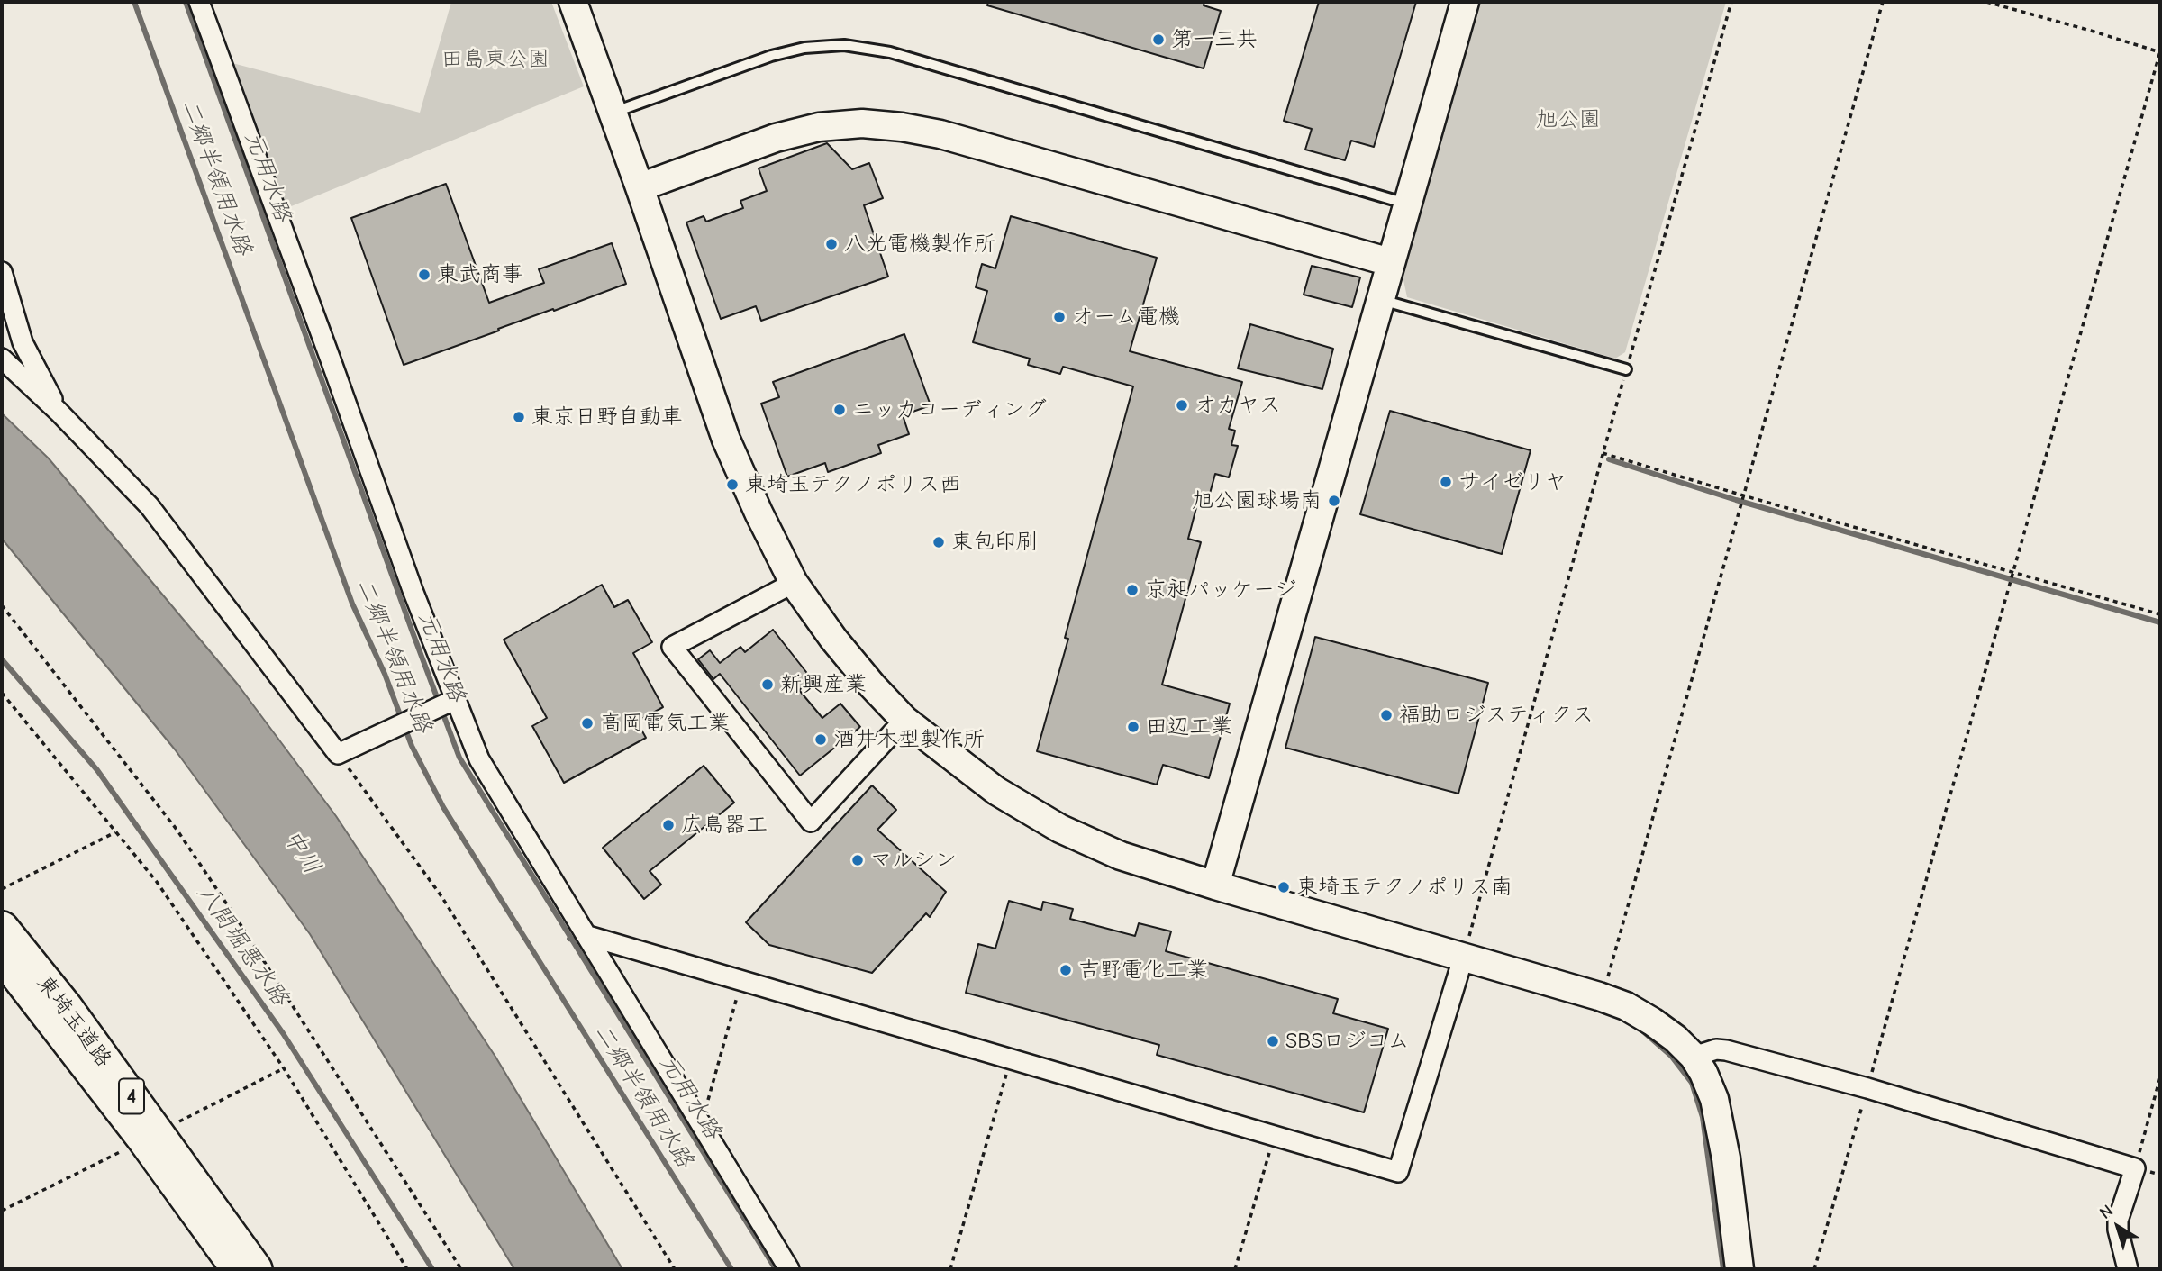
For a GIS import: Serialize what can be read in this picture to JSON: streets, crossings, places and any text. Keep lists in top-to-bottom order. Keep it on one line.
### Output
{"streets":{"highway":["東埼玉道路","4"]},"water":["元用水路","二郷半領用水路","中川","八間堀悪水路"],"parks":["田島東公園","旭公園"],"places":["第一三共","八光電機製作所","東武商事","オーム電機","オカヤス","ニッカコーディング","東京日野自動車","サイゼリヤ","東埼玉テクノポリス西","旭公園球場南","東包印刷","京昶パッケージ","新興産業","福助ロジスティクス","高岡電気工業","田辺工業","酒井木型製作所","広島器工","マルシン","東埼玉テクノポリス南","吉野電化工業","SBSロジコム"],"north":"top left"}
